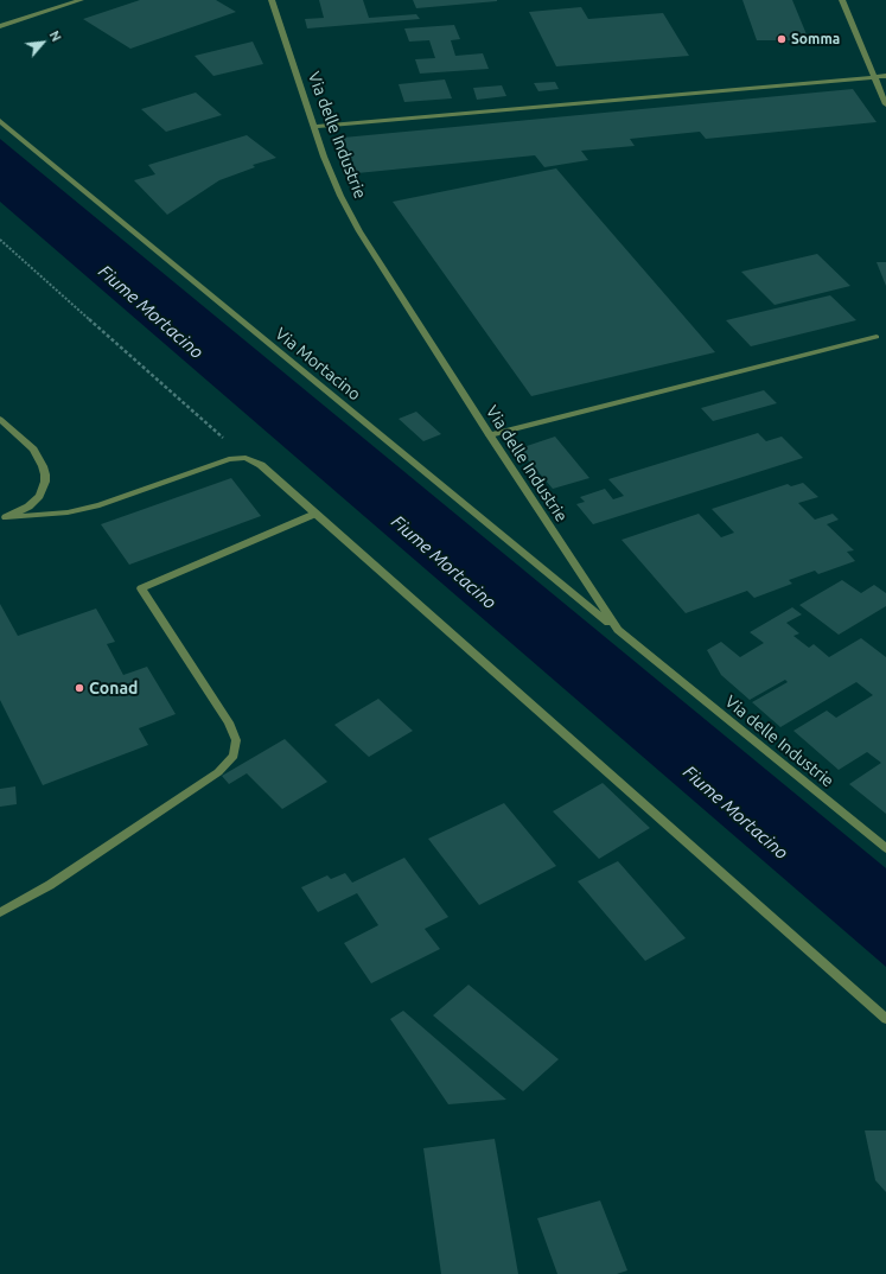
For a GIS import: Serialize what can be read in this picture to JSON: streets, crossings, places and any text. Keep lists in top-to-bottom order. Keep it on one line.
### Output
{"streets":{"street":["Via delle Industrie","Via Mortacino"]},"crossings":[["Via delle Industrie","Via Mortacino"]],"water":["Fiume Mortacino"],"places":["Somma","Conad"],"north":"top right"}
